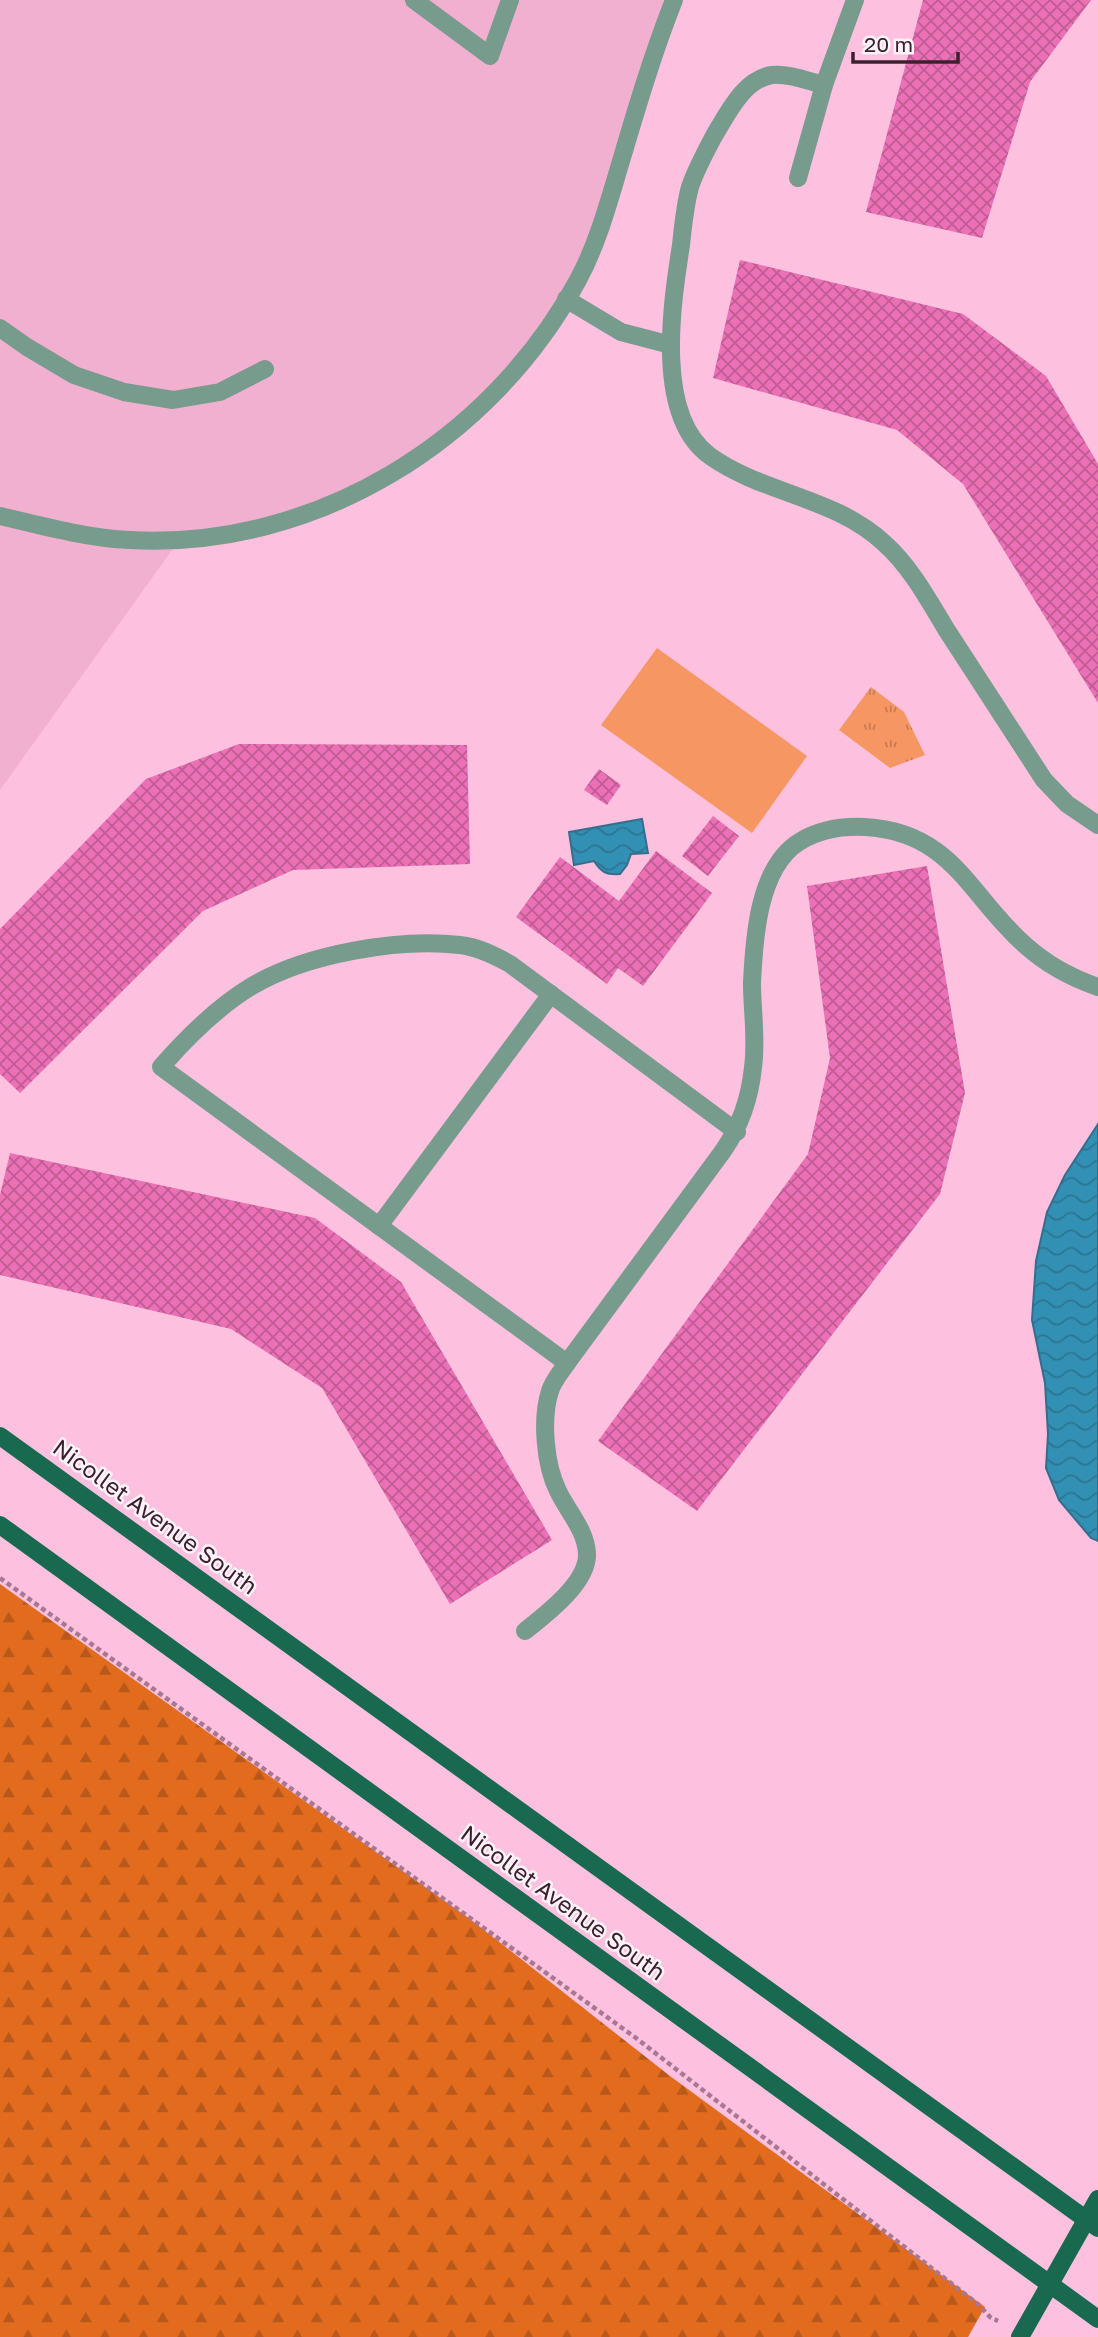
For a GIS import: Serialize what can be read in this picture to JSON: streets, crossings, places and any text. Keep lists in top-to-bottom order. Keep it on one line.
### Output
{"streets":{"main road":["Nicollet Avenue South"]},"scale_bar":"20 m"}
